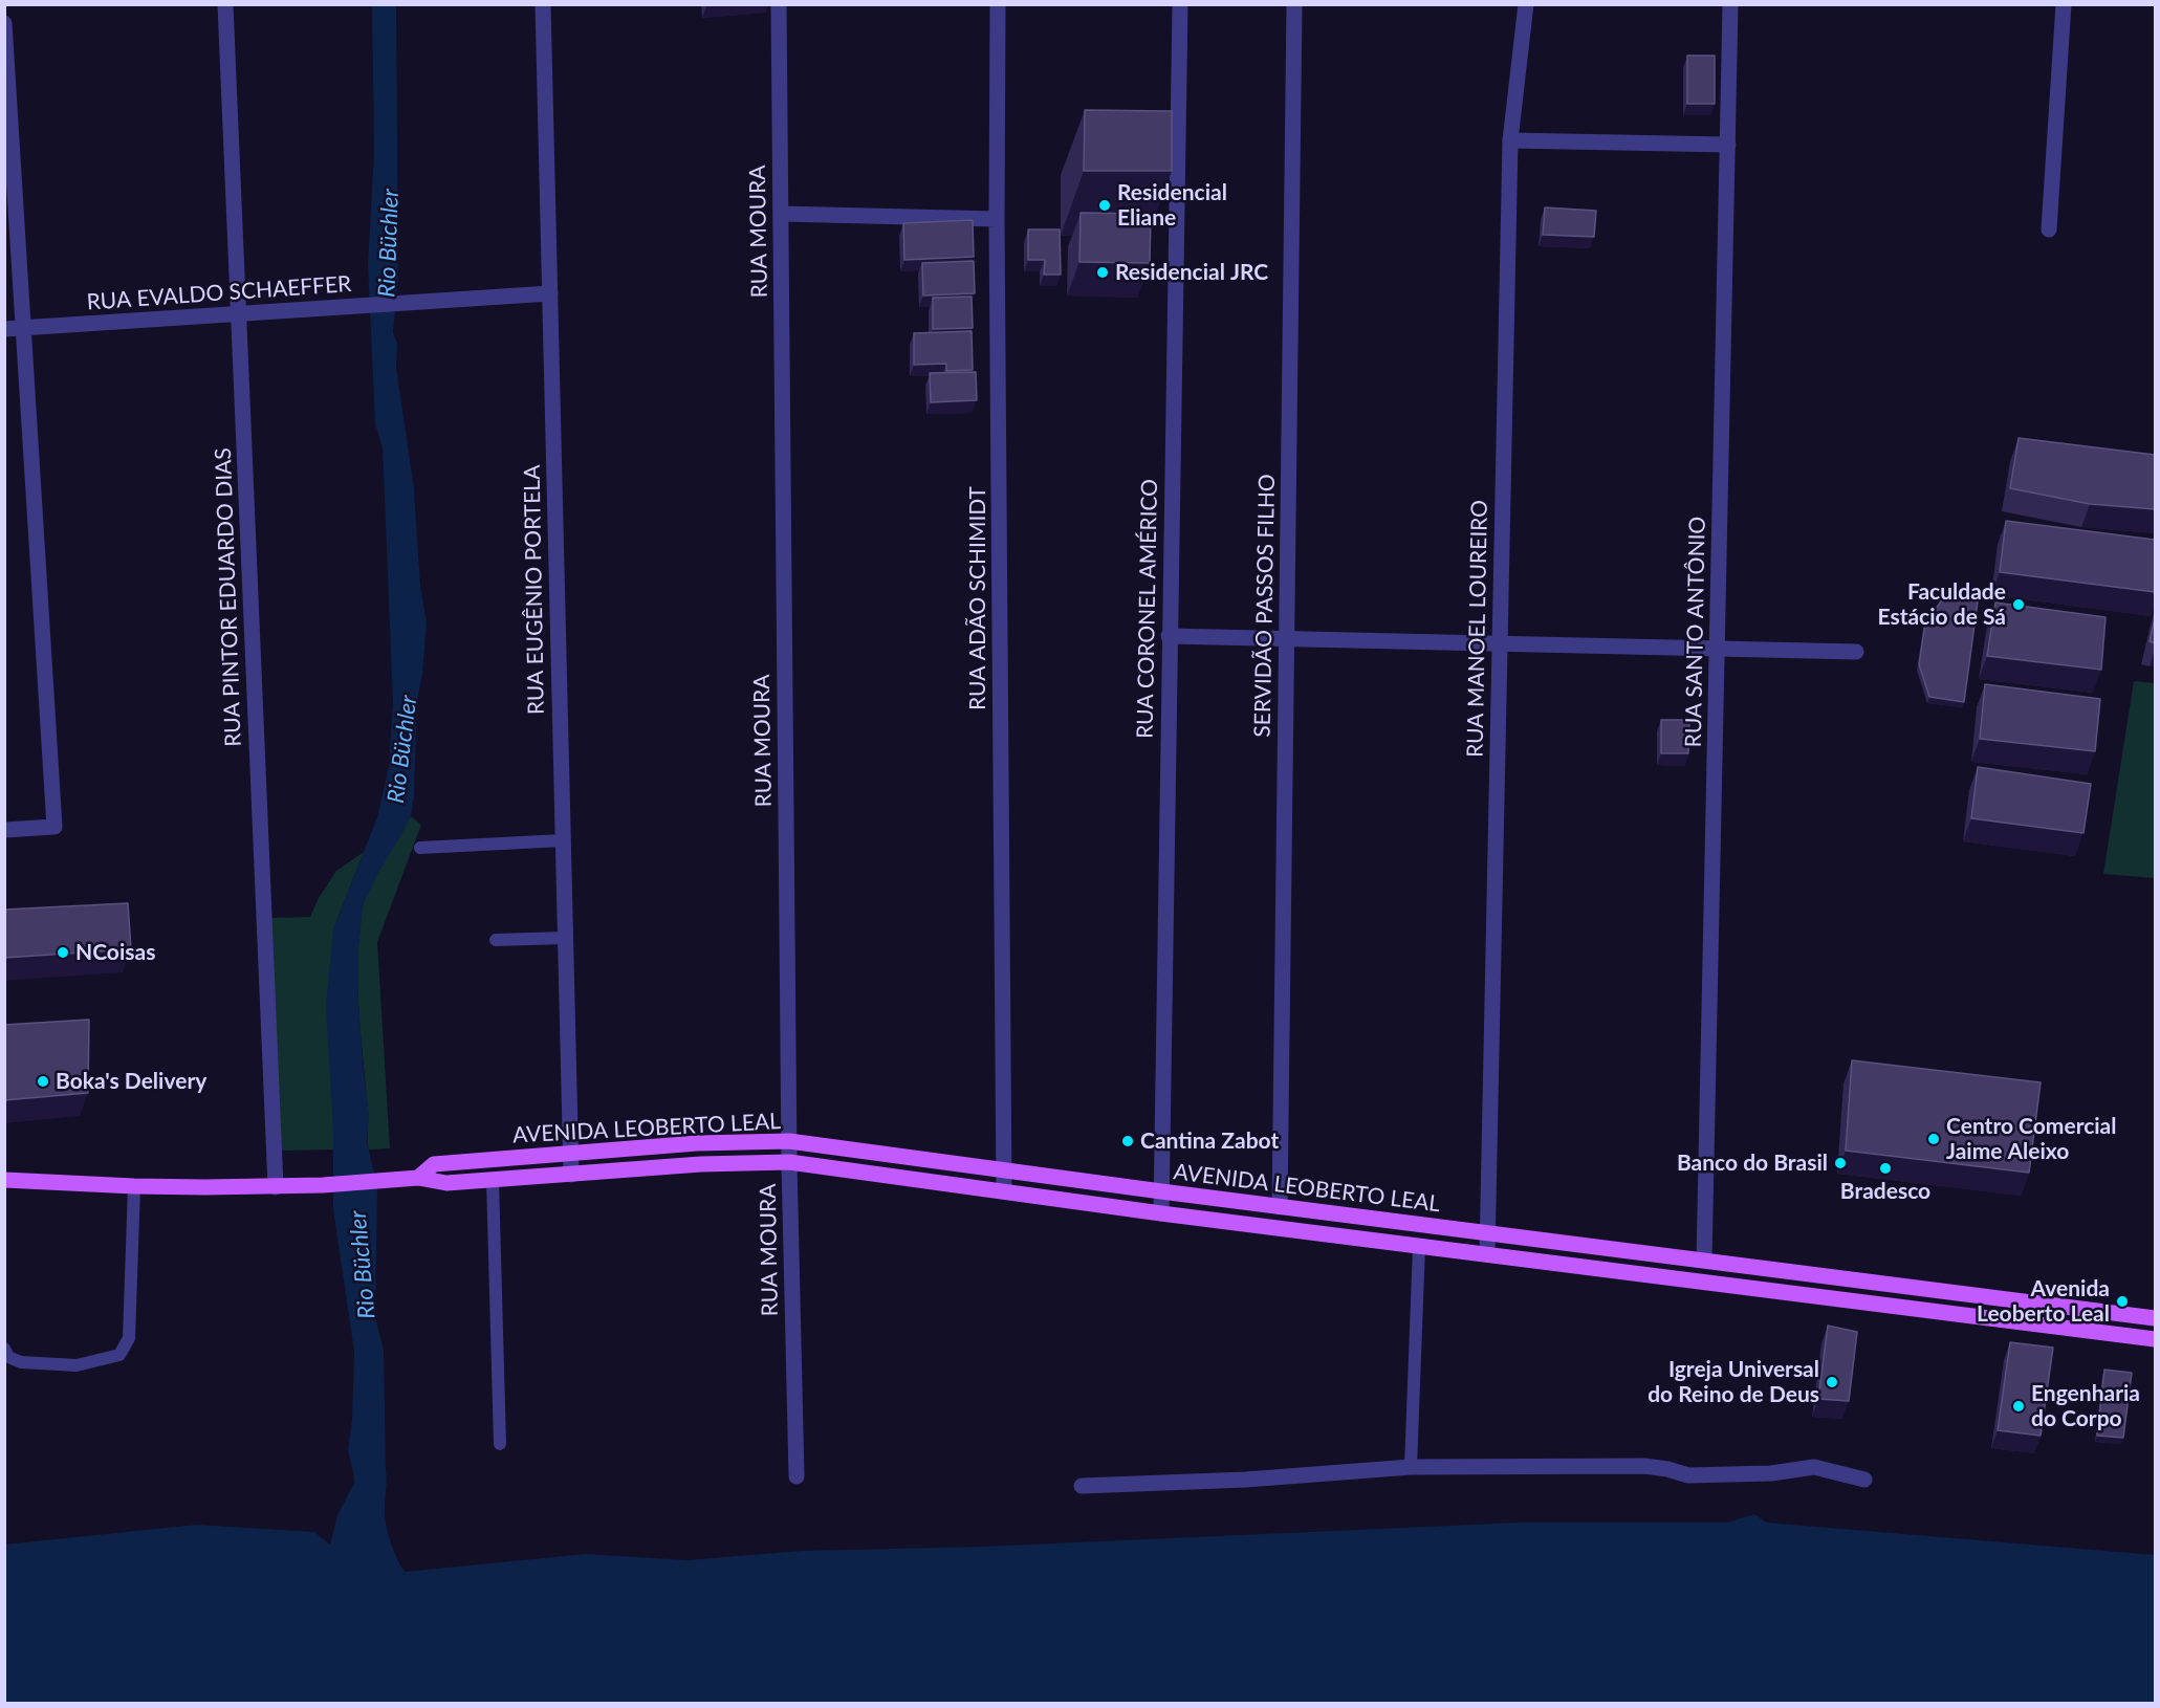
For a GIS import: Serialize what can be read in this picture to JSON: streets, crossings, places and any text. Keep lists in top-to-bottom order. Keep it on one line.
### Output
{"streets":{"main road":["AVENIDA LEOBERTO LEAL"],"street":["RUA MOURA","RUA EVALDO SCHAEFFER","RUA EUGÊNIO PORTELA","RUA PINTOR EDUARDO DIAS","RUA ADÃO SCHIMIDT","SERVIDÃO PASSOS FILHO","RUA CORONEL AMÉRICO","RUA MANOEL LOUREIRO","RUA SANTO ANTÔNIO"]},"crossings":[["RUA MOURA","AVENIDA LEOBERTO LEAL"],["RUA EVALDO SCHAEFFER","RUA EUGÊNIO PORTELA"],["RUA EVALDO SCHAEFFER","RUA PINTOR EDUARDO DIAS"],["RUA EUGÊNIO PORTELA","AVENIDA LEOBERTO LEAL"],["RUA PINTOR EDUARDO DIAS","AVENIDA LEOBERTO LEAL"],["RUA ADÃO SCHIMIDT","AVENIDA LEOBERTO LEAL"],["SERVIDÃO PASSOS FILHO","AVENIDA LEOBERTO LEAL"],["RUA CORONEL AMÉRICO","AVENIDA LEOBERTO LEAL"],["RUA MANOEL LOUREIRO","AVENIDA LEOBERTO LEAL"],["RUA SANTO ANTÔNIO","AVENIDA LEOBERTO LEAL"]],"water":["Rio Büchler"],"places":["Residencial Eliane","Residencial JRC","Faculdade Estácio de Sá","NCoisas","Boka's Delivery","Centro Comercial Jaime Aleixo","Cantina Zabot","Banco do Brasil","Bradesco","Avenida Leoberto Leal","Igreja Universal do Reino de Deus","Engenharia do Corpo"]}
